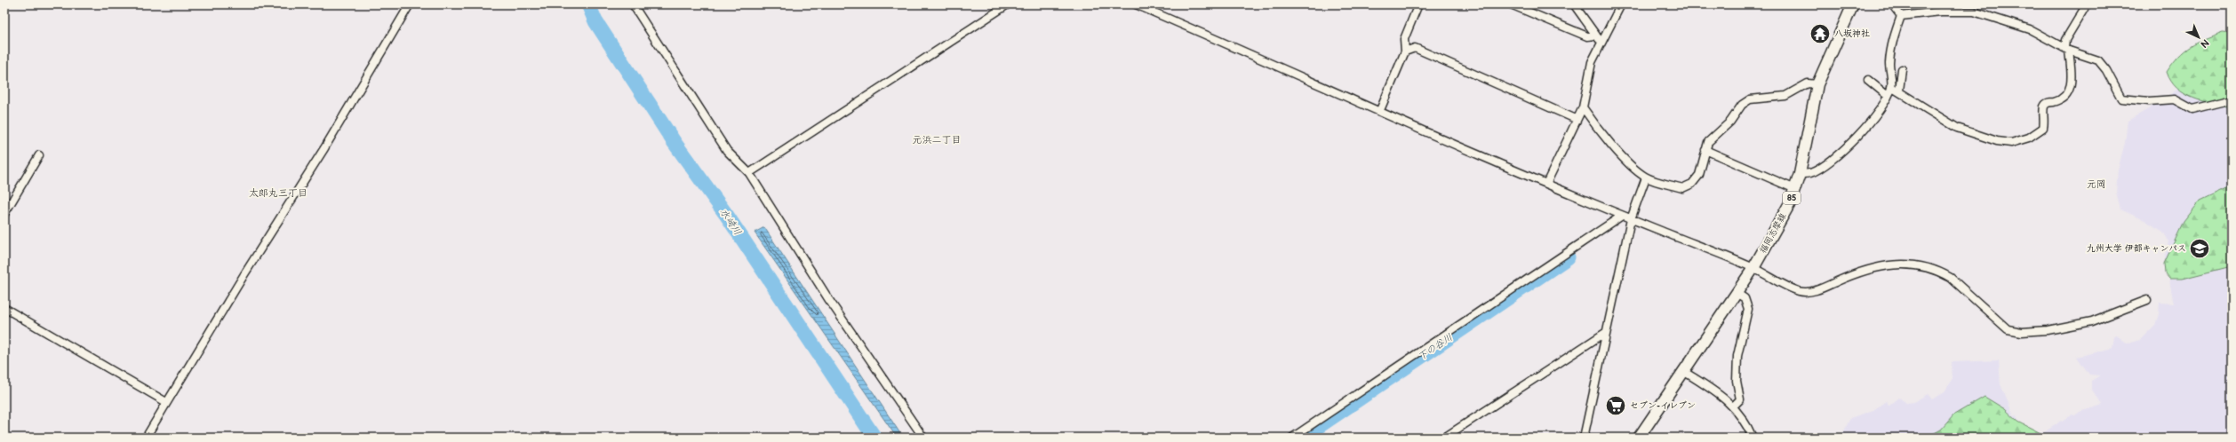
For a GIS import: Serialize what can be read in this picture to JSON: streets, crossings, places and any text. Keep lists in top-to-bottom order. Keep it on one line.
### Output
{"streets":{"main road":["85","福岡志摩線"]},"districts":["元浜二丁目","元岡","太郎丸三丁目"],"water":["水崎川","下の谷川"],"places":{"temple":["八坂神社"],"school or university":["九州大学 伊都キャンパス"],"supermarket":["セブン-イレブン"]},"north":"bottom right"}
